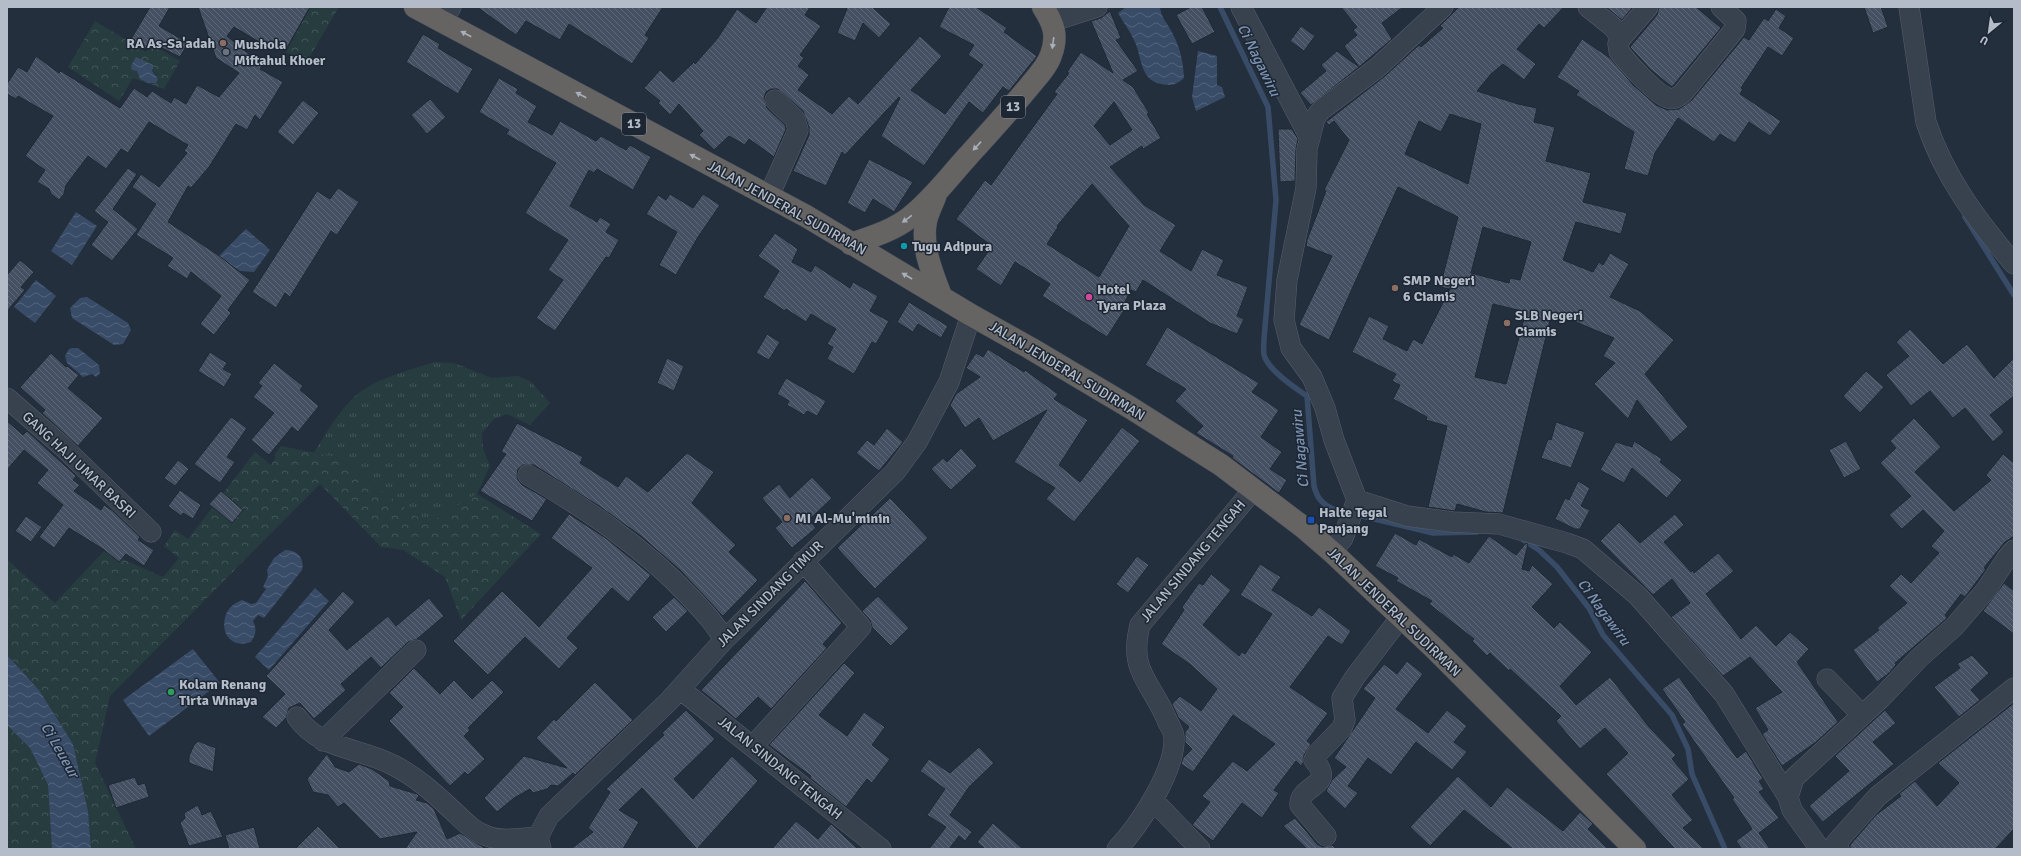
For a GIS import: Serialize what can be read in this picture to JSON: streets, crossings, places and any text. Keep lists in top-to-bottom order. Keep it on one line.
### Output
{"streets":{"highway":["13","JALAN JENDERAL SUDIRMAN"],"street":["GANG HAJI UMAR BASRI","JALAN SINDANG TENGAH","JALAN SINDANG TIMUR"]},"crossings":[["13","JALAN JENDERAL SUDIRMAN"],["JALAN JENDERAL SUDIRMAN","JALAN SINDANG TENGAH"],["JALAN JENDERAL SUDIRMAN","JALAN SINDANG TIMUR"],["JALAN SINDANG TENGAH","JALAN SINDANG TIMUR"]],"water":["Ci Nagawiru","Ci Leueur"],"places":{"other":["RA As-Sa'adah","Mushola Miftahul Khoer","Tugu Adipura","SMP Negeri 6 Ciamis","Hotel Tyara Plaza","SLB Negeri Ciamis","MI Al-Mu'minin","Kolam Renang Tirta Winaya"],"transit":["Halte Tegal Panjang"]},"north":"bottom left"}
